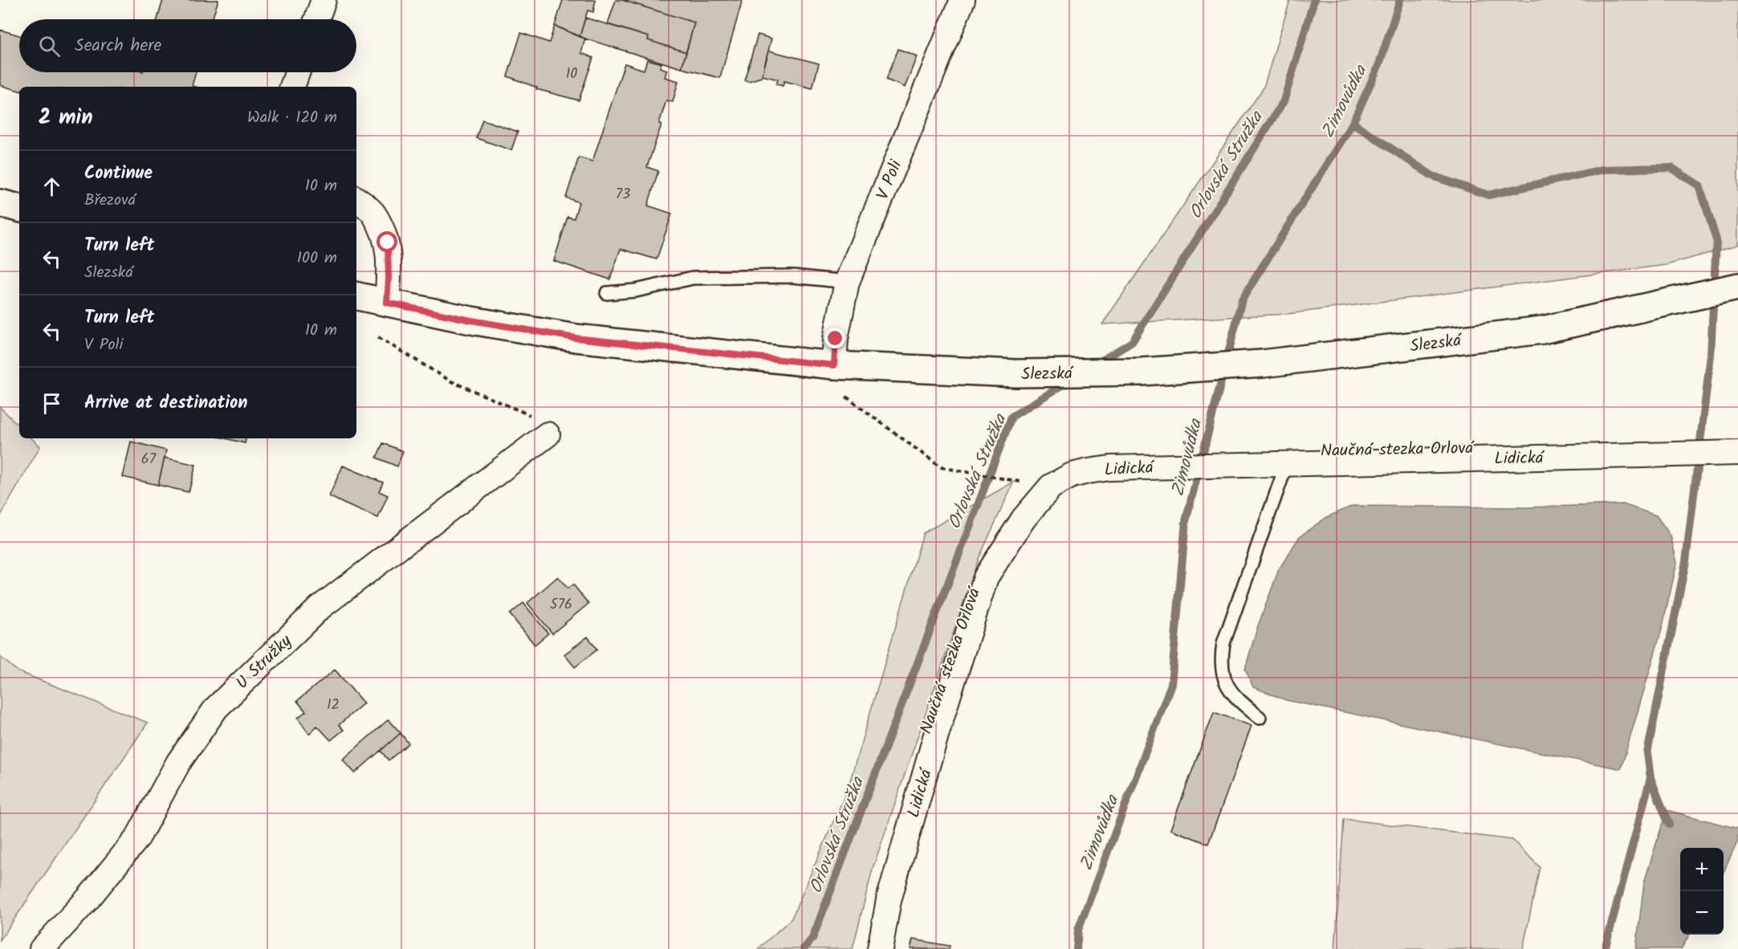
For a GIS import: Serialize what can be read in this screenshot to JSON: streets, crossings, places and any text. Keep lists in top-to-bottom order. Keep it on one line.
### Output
{"streets":{"street":["V Poli","Slezská","Lidická","U Stružky"]},"crossings":[["V Poli","Slezská"]],"water":["Zimovůdka","Orlovská Stružka"],"house_numbers":["10","73","67","576","12"],"page":{"search":"Search here","heading":["2 min","Walk · 120 m"],"list":[["Continue","Březová","10 m"],["Turn left","Slezská","100 m"],["Turn left","V Poli","10 m"],"Arrive at destination"],"map_buttons":["+","−"]}}
